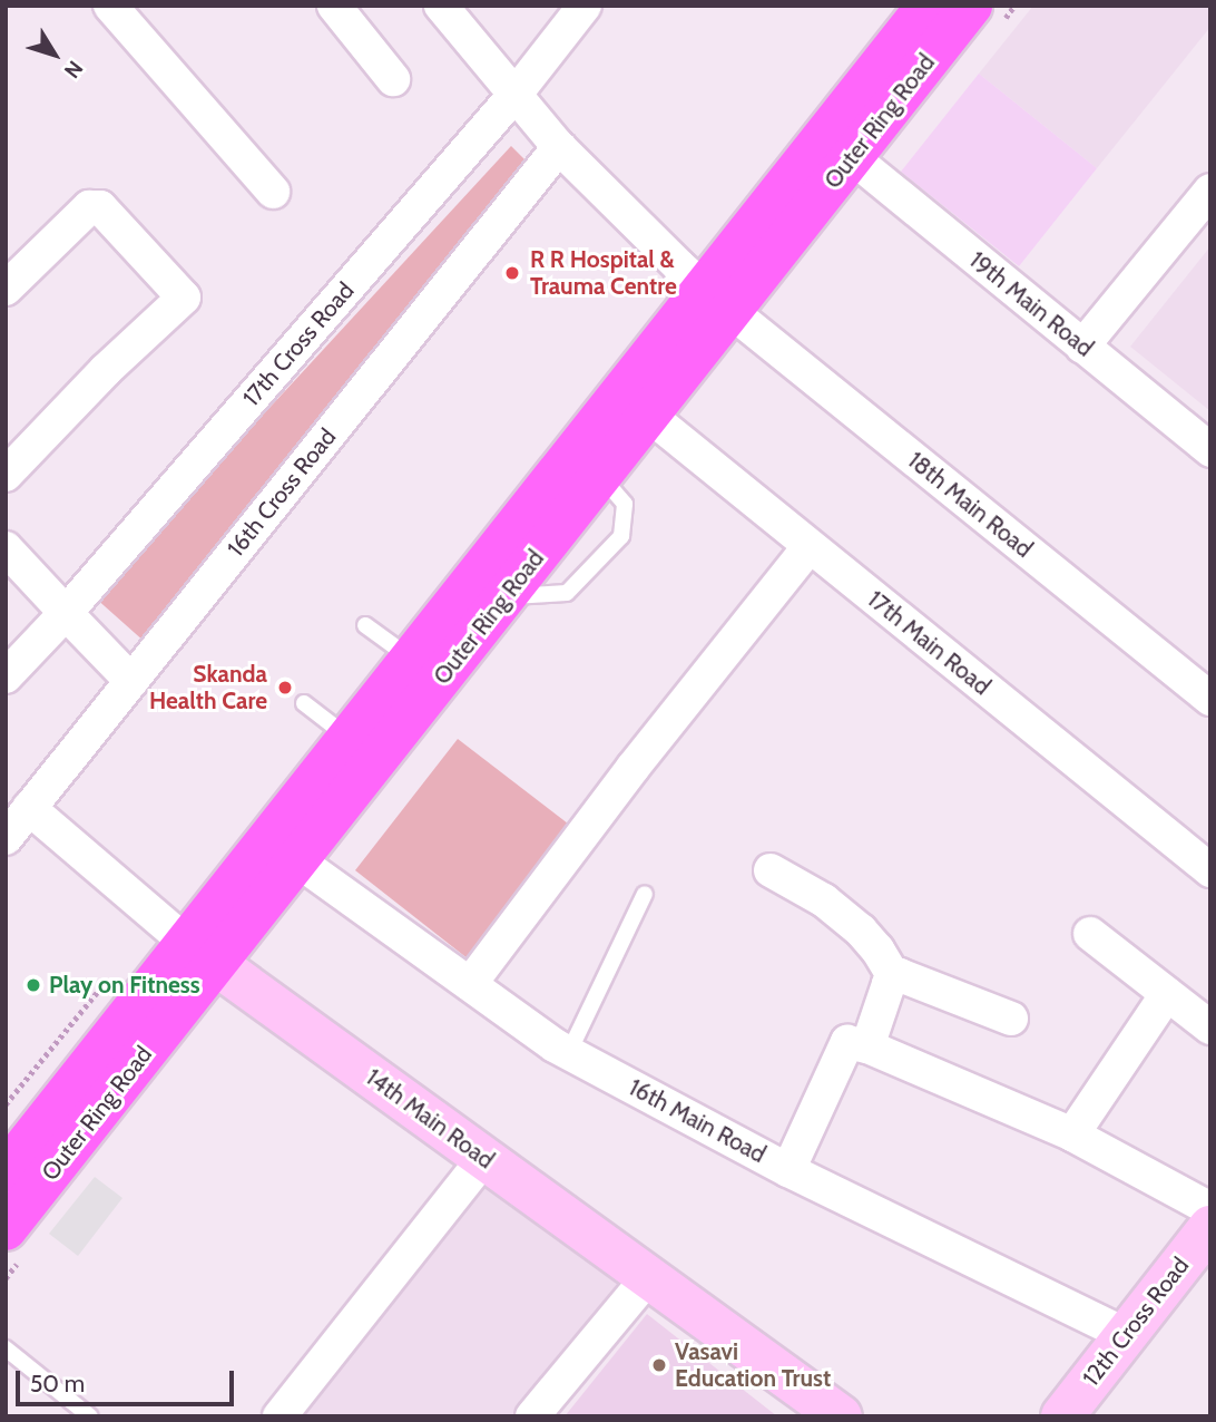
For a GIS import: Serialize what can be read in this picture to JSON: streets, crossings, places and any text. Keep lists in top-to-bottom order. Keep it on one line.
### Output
{"streets":{"highway":["Outer Ring Road"],"street":["19th Main Road","17th Cross Road","16th Cross Road","18th Main Road","17th Main Road","14th Main Road","16th Main Road","12th Cross Road"]},"crossings":[["Outer Ring Road","19th Main Road"],["Outer Ring Road","18th Main Road"],["Outer Ring Road","17th Main Road"],["Outer Ring Road","14th Main Road"],["Outer Ring Road","16th Main Road"],["17th Cross Road","18th Main Road"],["16th Cross Road","18th Main Road"],["16th Cross Road","14th Main Road"],["16th Main Road","12th Cross Road"]],"places":["R R Hospital & Trauma Centre","Skanda Health Care","Play on Fitness","Vasavi Education Trust"],"scale_bar":"50 m","north":"bottom right"}
